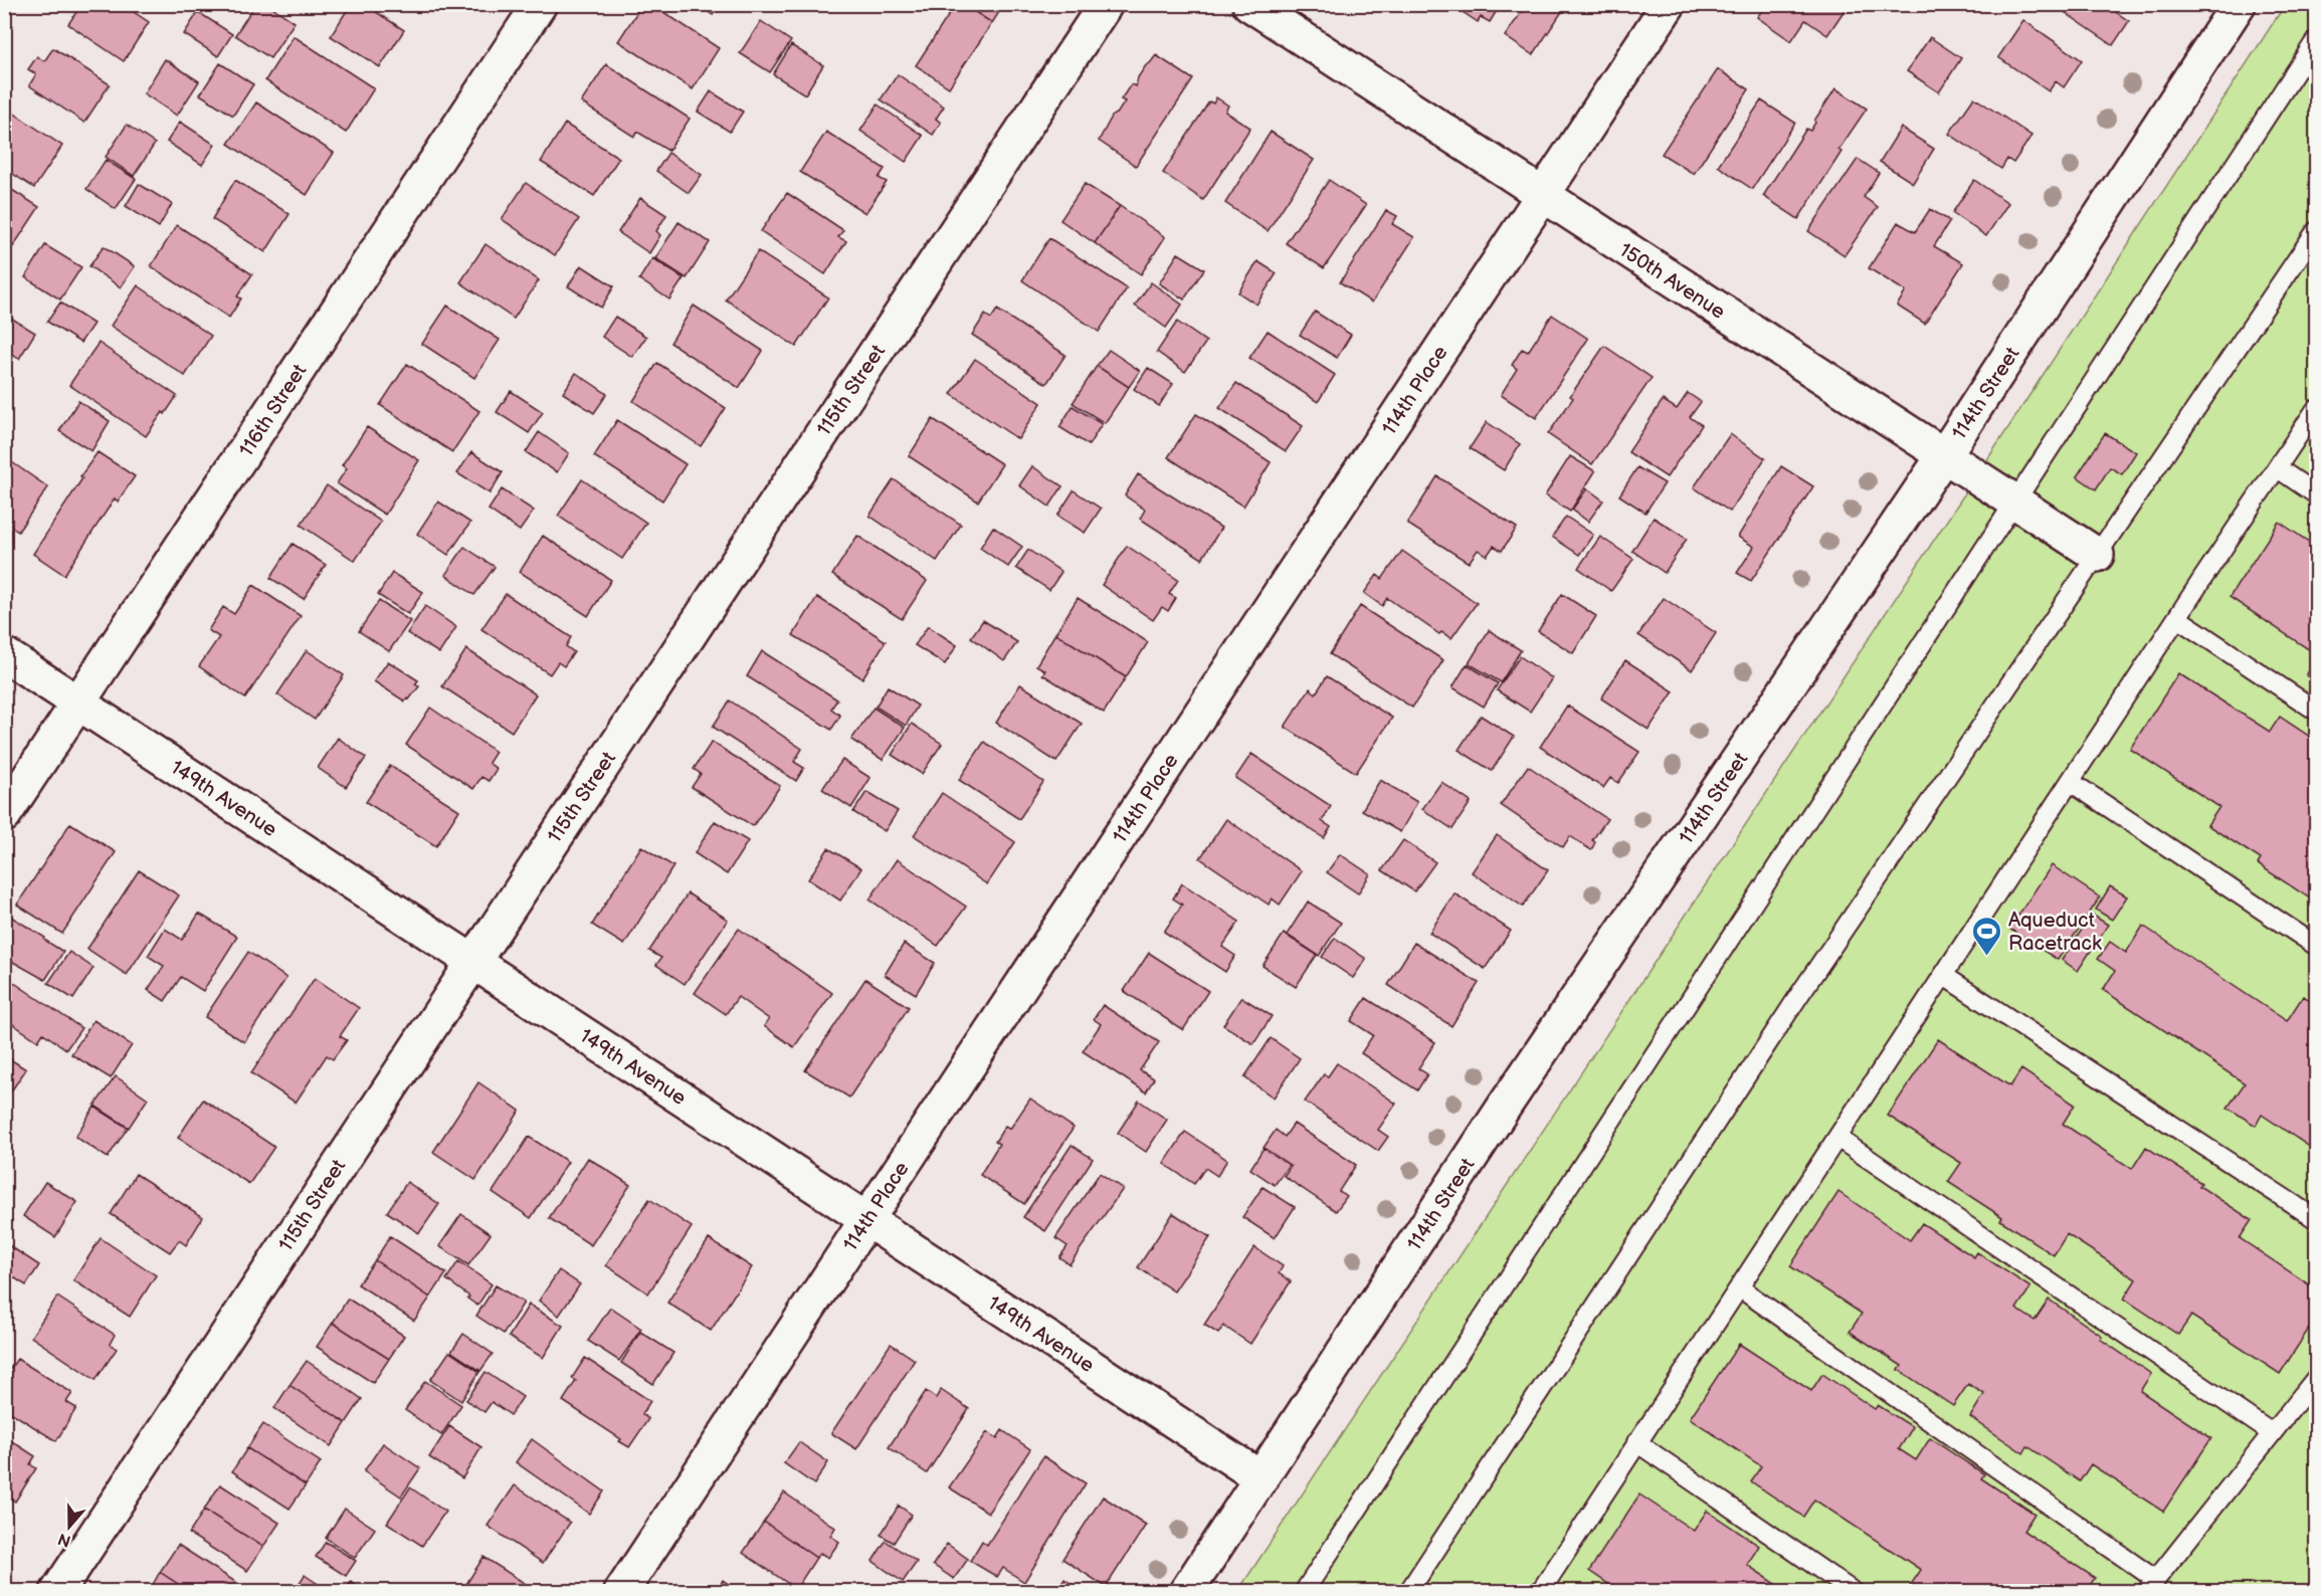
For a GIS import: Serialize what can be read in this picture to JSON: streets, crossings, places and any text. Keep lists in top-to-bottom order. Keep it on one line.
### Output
{"streets":{"street":["150th Avenue","115th Street","114th Place","114th Street","116th Street","149th Avenue"]},"crossings":[["150th Avenue","114th Place"],["150th Avenue","114th Street"],["115th Street","149th Avenue"],["114th Place","149th Avenue"],["114th Street","149th Avenue"],["116th Street","149th Avenue"]],"places":{"sports":["Aqueduct Racetrack"]},"north":"bottom"}
